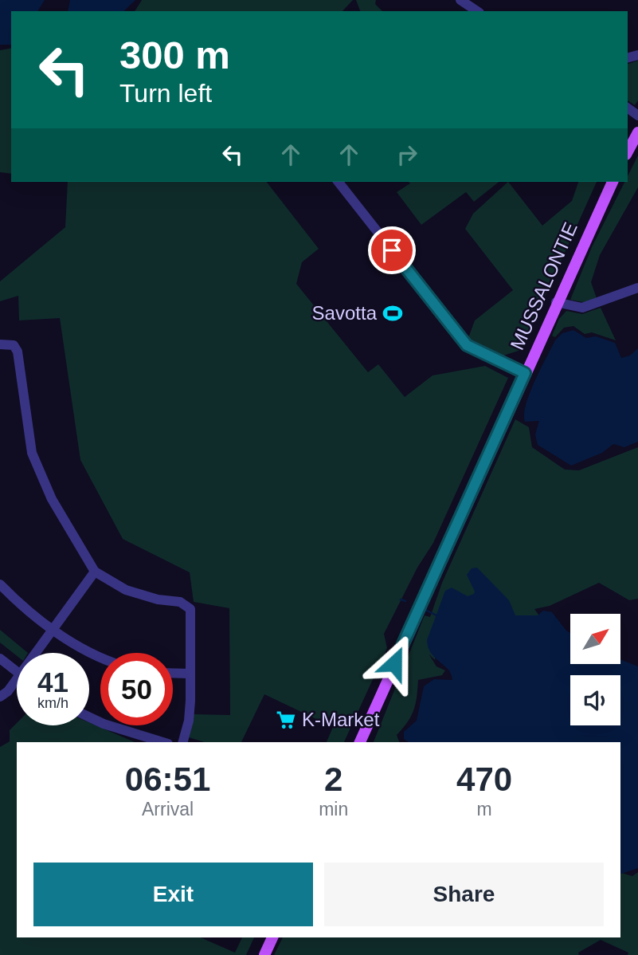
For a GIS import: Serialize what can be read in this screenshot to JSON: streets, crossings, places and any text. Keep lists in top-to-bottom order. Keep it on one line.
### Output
{"streets":{"main road":["MUSSALONTIE"]},"places":{"sports":["Savotta"],"supermarket":["K-Market"]},"north":"top right","page":{"turn":["300 m","Turn left"],"speed":"41 km/h","limit":"50","eta":["06:51","Arrival","2","min","470","m"],"buttons":["Exit","Share"]}}
